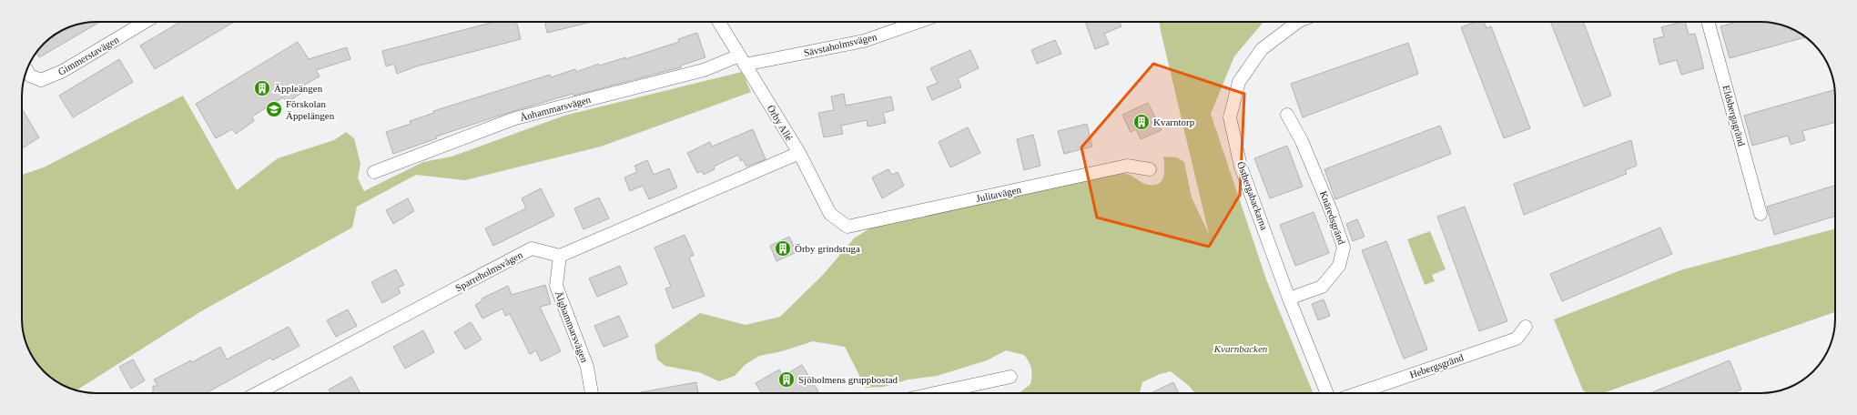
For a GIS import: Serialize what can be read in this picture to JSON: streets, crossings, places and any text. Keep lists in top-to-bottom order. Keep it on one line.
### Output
{"streets":{"street":["Sävstaholmsvägen","Gimmerstavägen","Ånhammarsvägen","Eldsbergagränd","Örby Allé","Julitavägen","Östbergabackarna","Knäredsgränd","Sparreholmsvägen","Älghammarsvägen","Hebergsgränd"]},"crossings":[["Sävstaholmsvägen","Ånhammarsvägen"],["Sävstaholmsvägen","Örby Allé"],["Ånhammarsvägen","Örby Allé"],["Örby Allé","Julitavägen"],["Östbergabackarna","Knäredsgränd"],["Sparreholmsvägen","Älghammarsvägen"]],"parks":["Kvarnbacken"],"places":{"building":["Äppleängen","Kvarntorp","Örby grindstuga","Sjöholmens gruppbostad"],"school or university":["Förskolan Äppelängen"]}}
